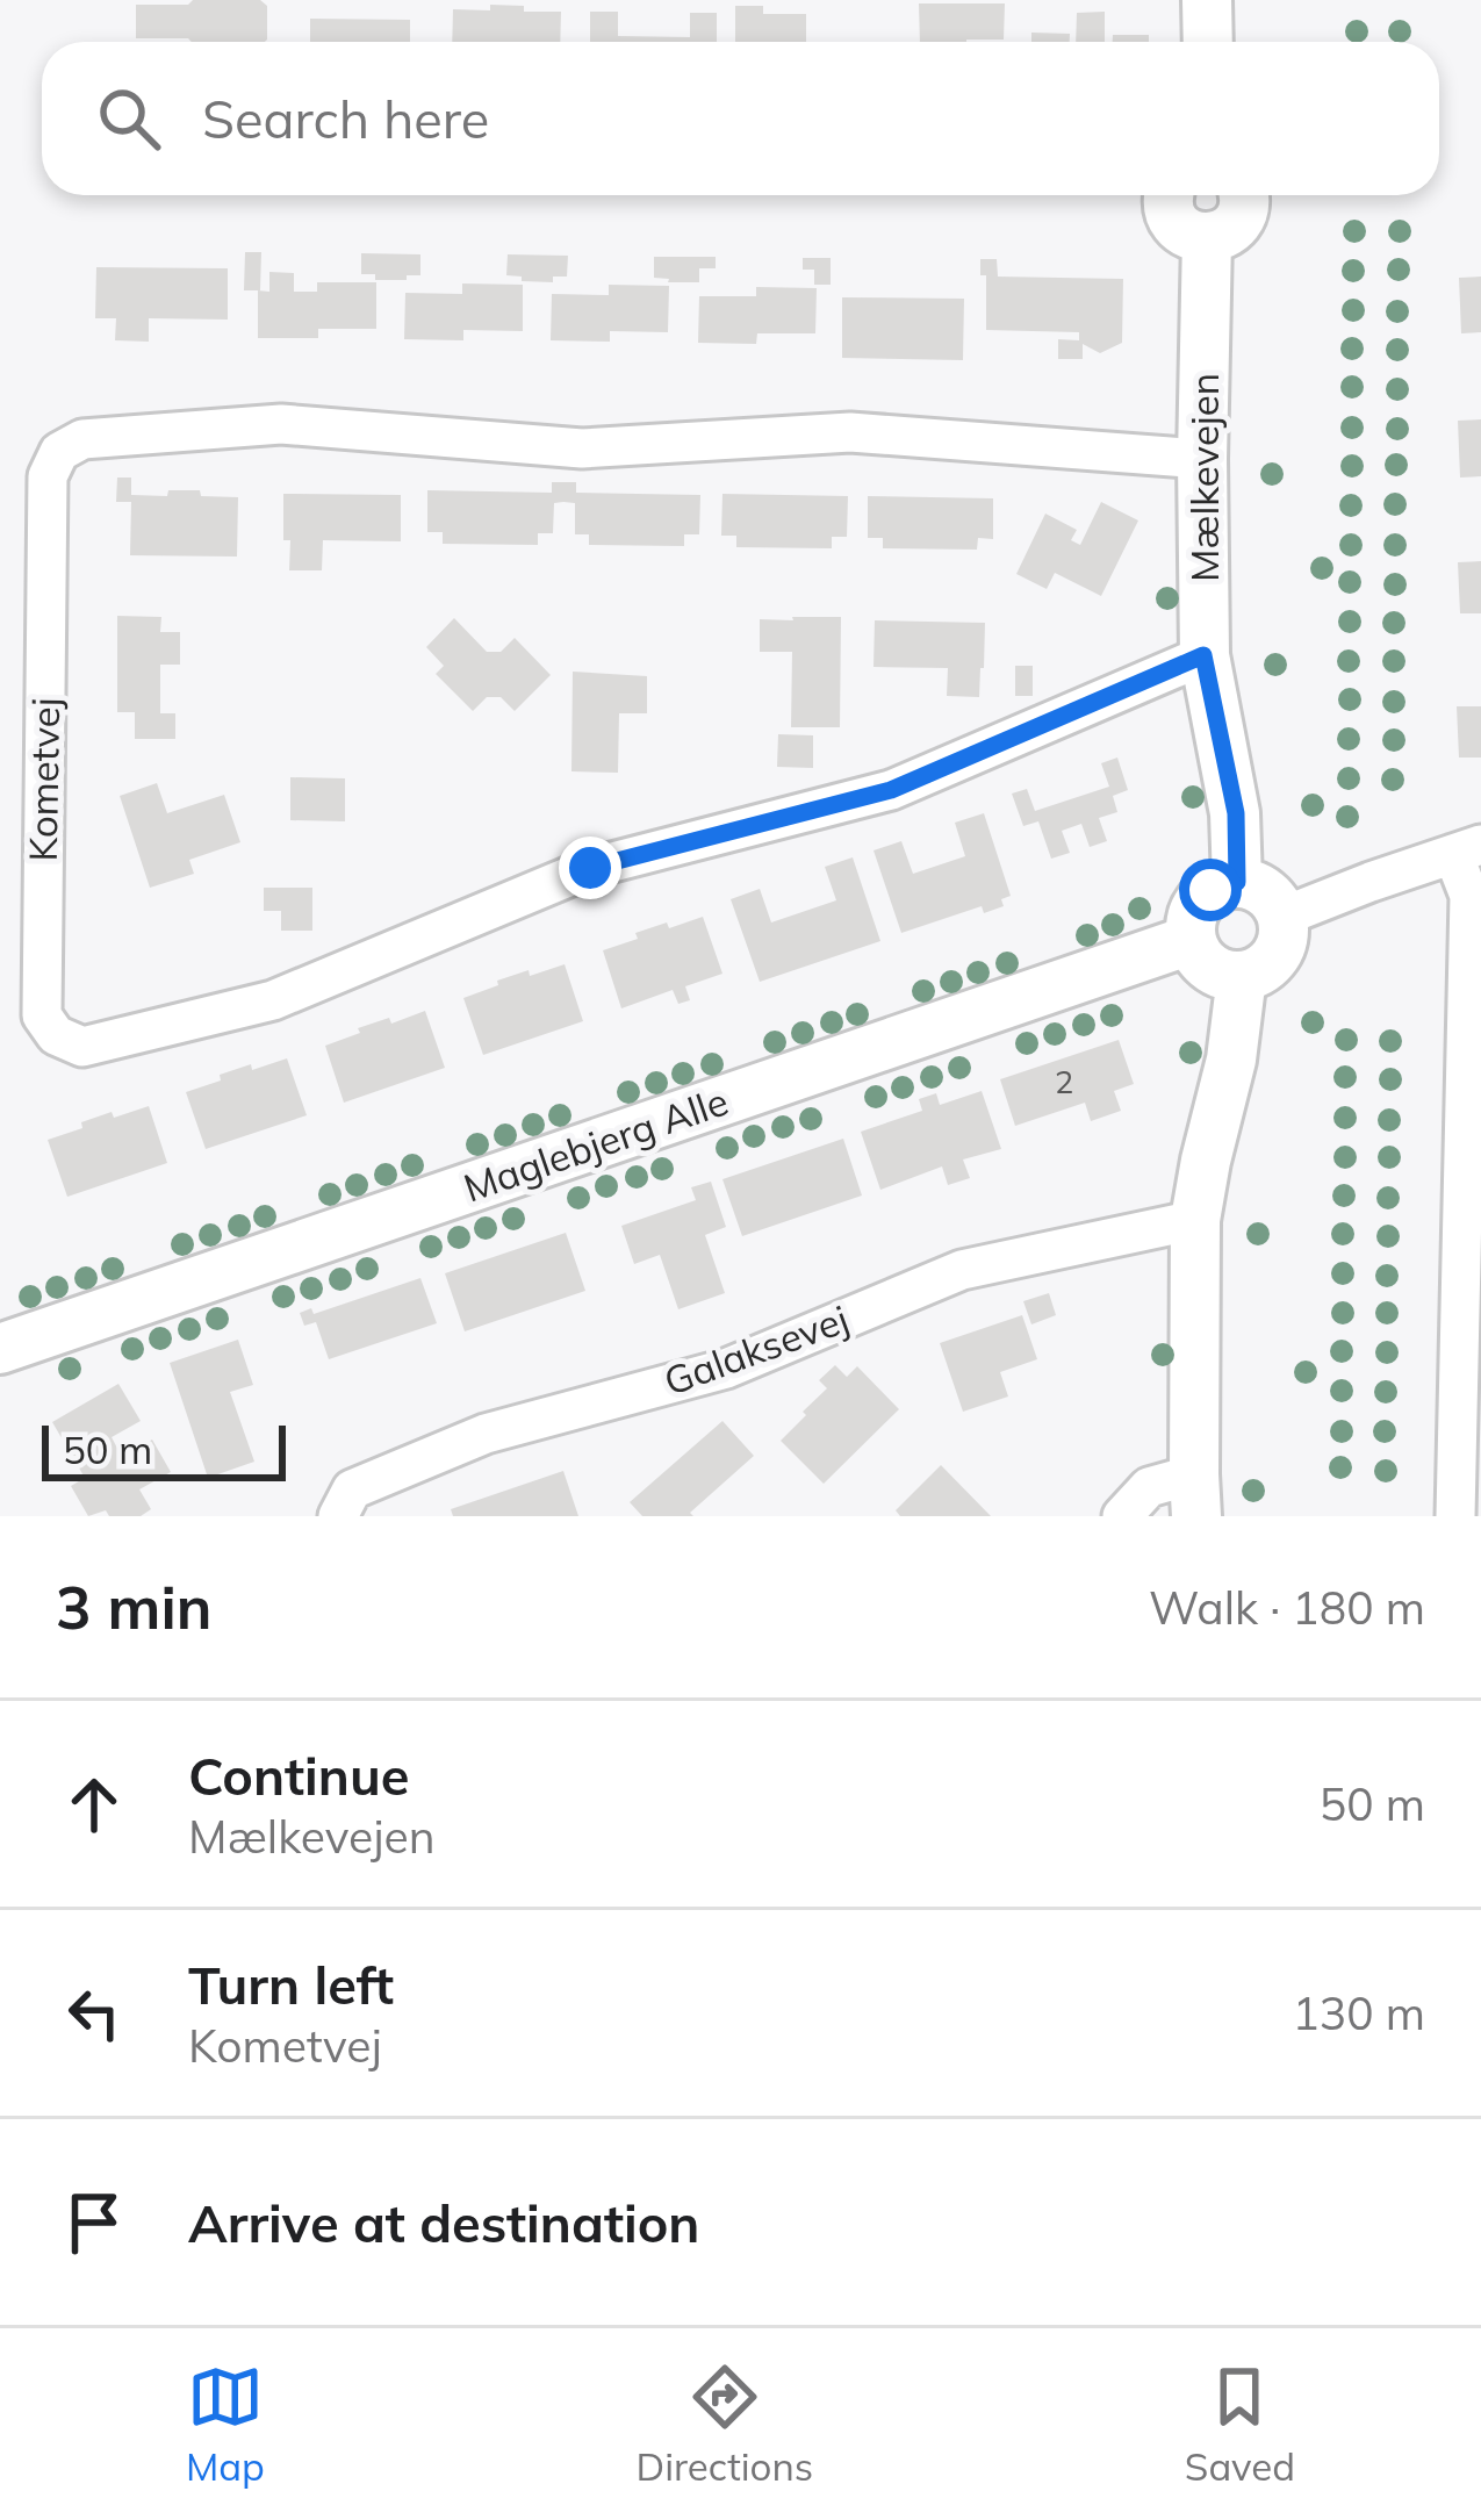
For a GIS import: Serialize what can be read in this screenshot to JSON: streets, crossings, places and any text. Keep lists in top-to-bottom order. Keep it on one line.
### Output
{"streets":{"street":["Mælkevejen","Kometvej","Maglebjerg Alle","Galaksevej"]},"crossings":[["Mælkevejen","Kometvej"],["Mælkevejen","Maglebjerg Alle"]],"house_numbers":["2"],"scale_bar":"50 m","page":{"search":"Search here","scale":"50 m","heading":["3 min","Walk · 180 m"],"list":[["Continue","Mælkevejen","50 m"],["Turn left","Kometvej","130 m"],"Arrive at destination"],"nav":["Map","Directions","Saved"]}}
